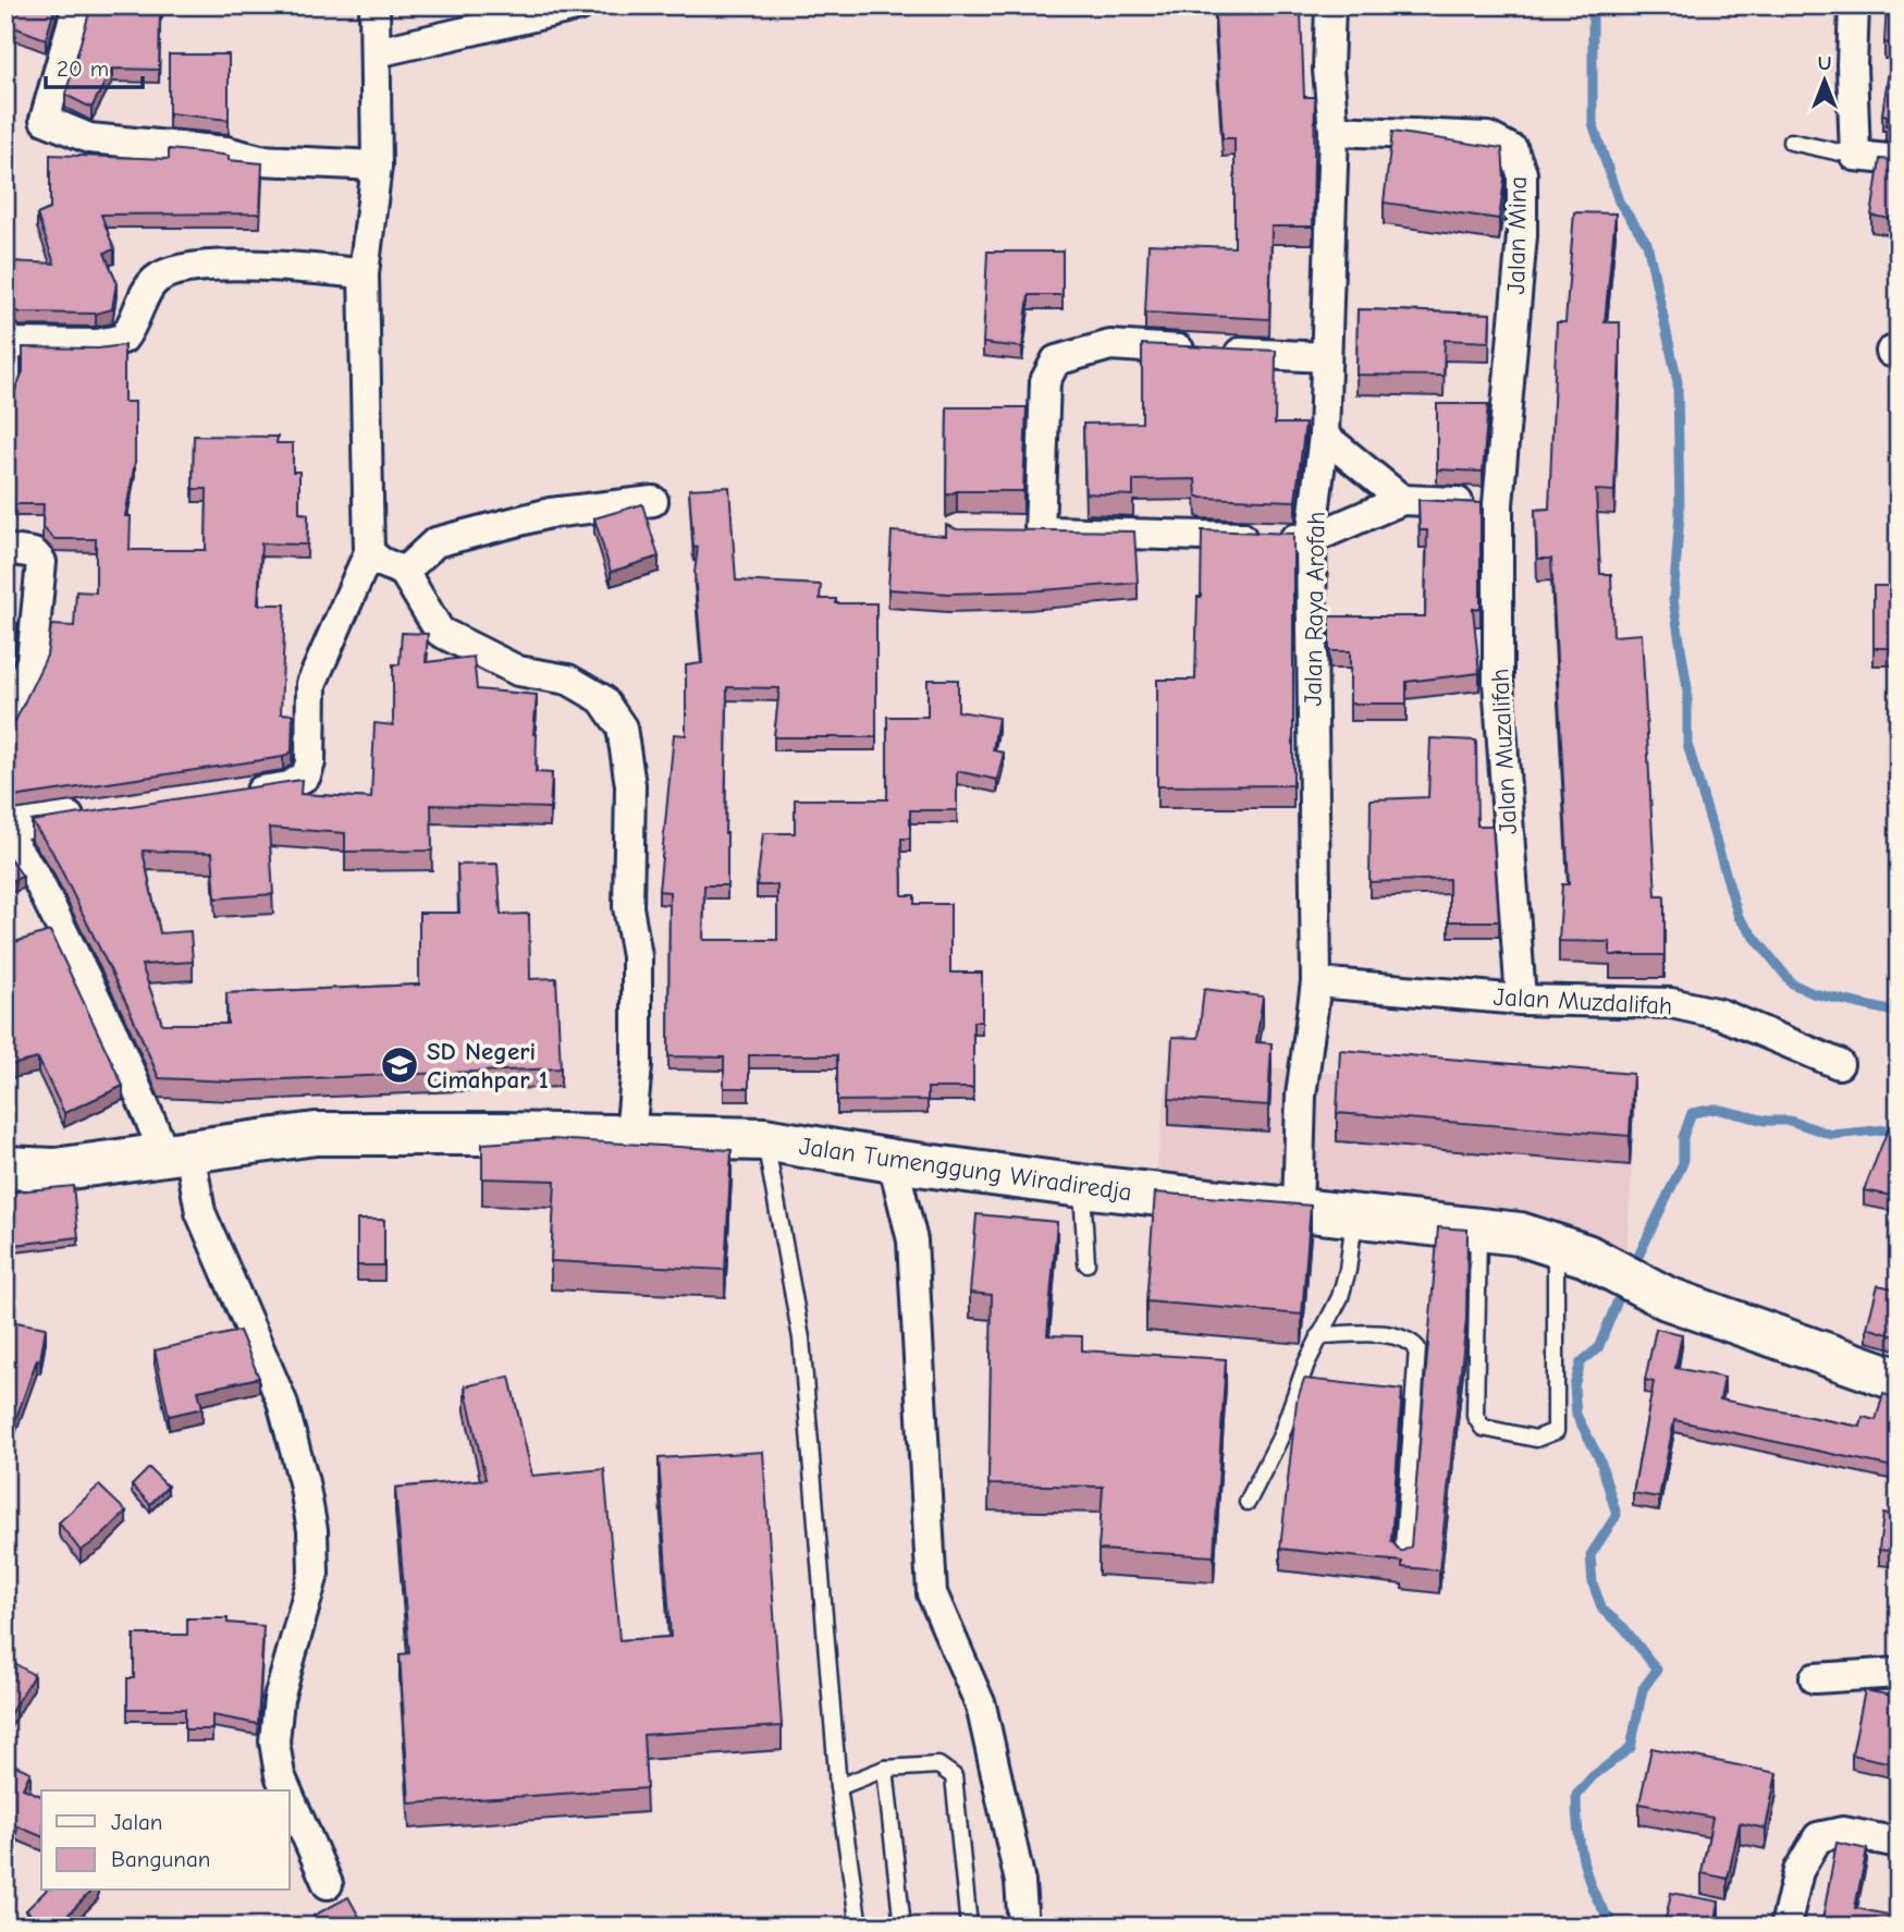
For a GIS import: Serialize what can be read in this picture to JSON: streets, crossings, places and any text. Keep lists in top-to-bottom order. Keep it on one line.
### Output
{"streets":{"street":["Jalan Mina","Jalan Raya Arofah","Jalan Muzalifah","Jalan Muzdalifah","Jalan Tumenggung Wiradiredja"]},"crossings":[["Jalan Mina","Jalan Raya Arofah"],["Jalan Mina","Jalan Muzalifah"],["Jalan Raya Arofah","Jalan Muzdalifah"],["Jalan Raya Arofah","Jalan Tumenggung Wiradiredja"],["Jalan Muzalifah","Jalan Muzdalifah"]],"places":{"school or university":["SD Negeri Cimahpar 1"]},"legend":["Jalan","Bangunan"],"scale_bar":"20 m","north":"top"}
